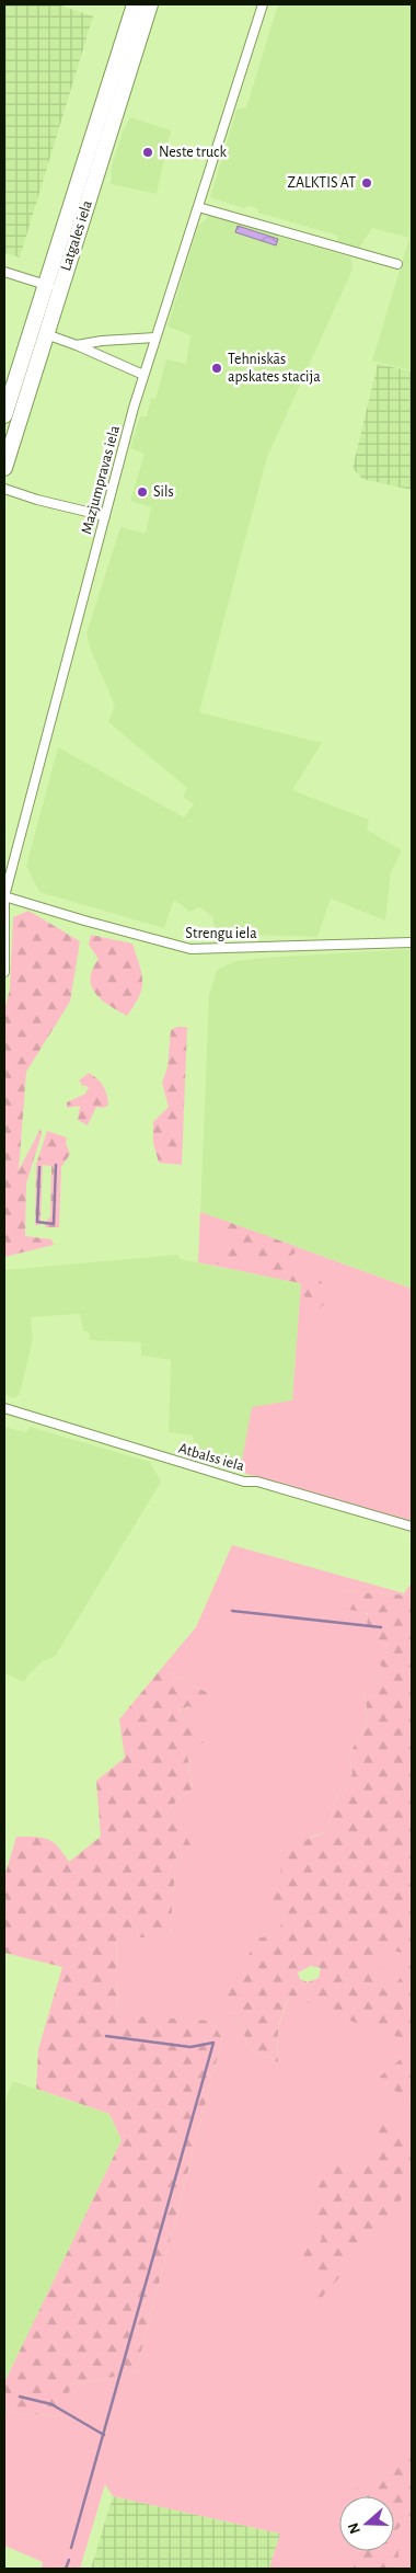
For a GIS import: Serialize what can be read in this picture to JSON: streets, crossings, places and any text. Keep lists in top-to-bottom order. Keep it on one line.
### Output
{"streets":{"highway":["Latgales iela"],"street":["Mazjumpravas iela","Strengu iela","Atbalss iela"]},"crossings":[["Mazjumpravas iela","Strengu iela"]],"places":["Neste truck","ZALKTIS AT","Tehniskās apskates stacija","Sils"],"north":"left"}
